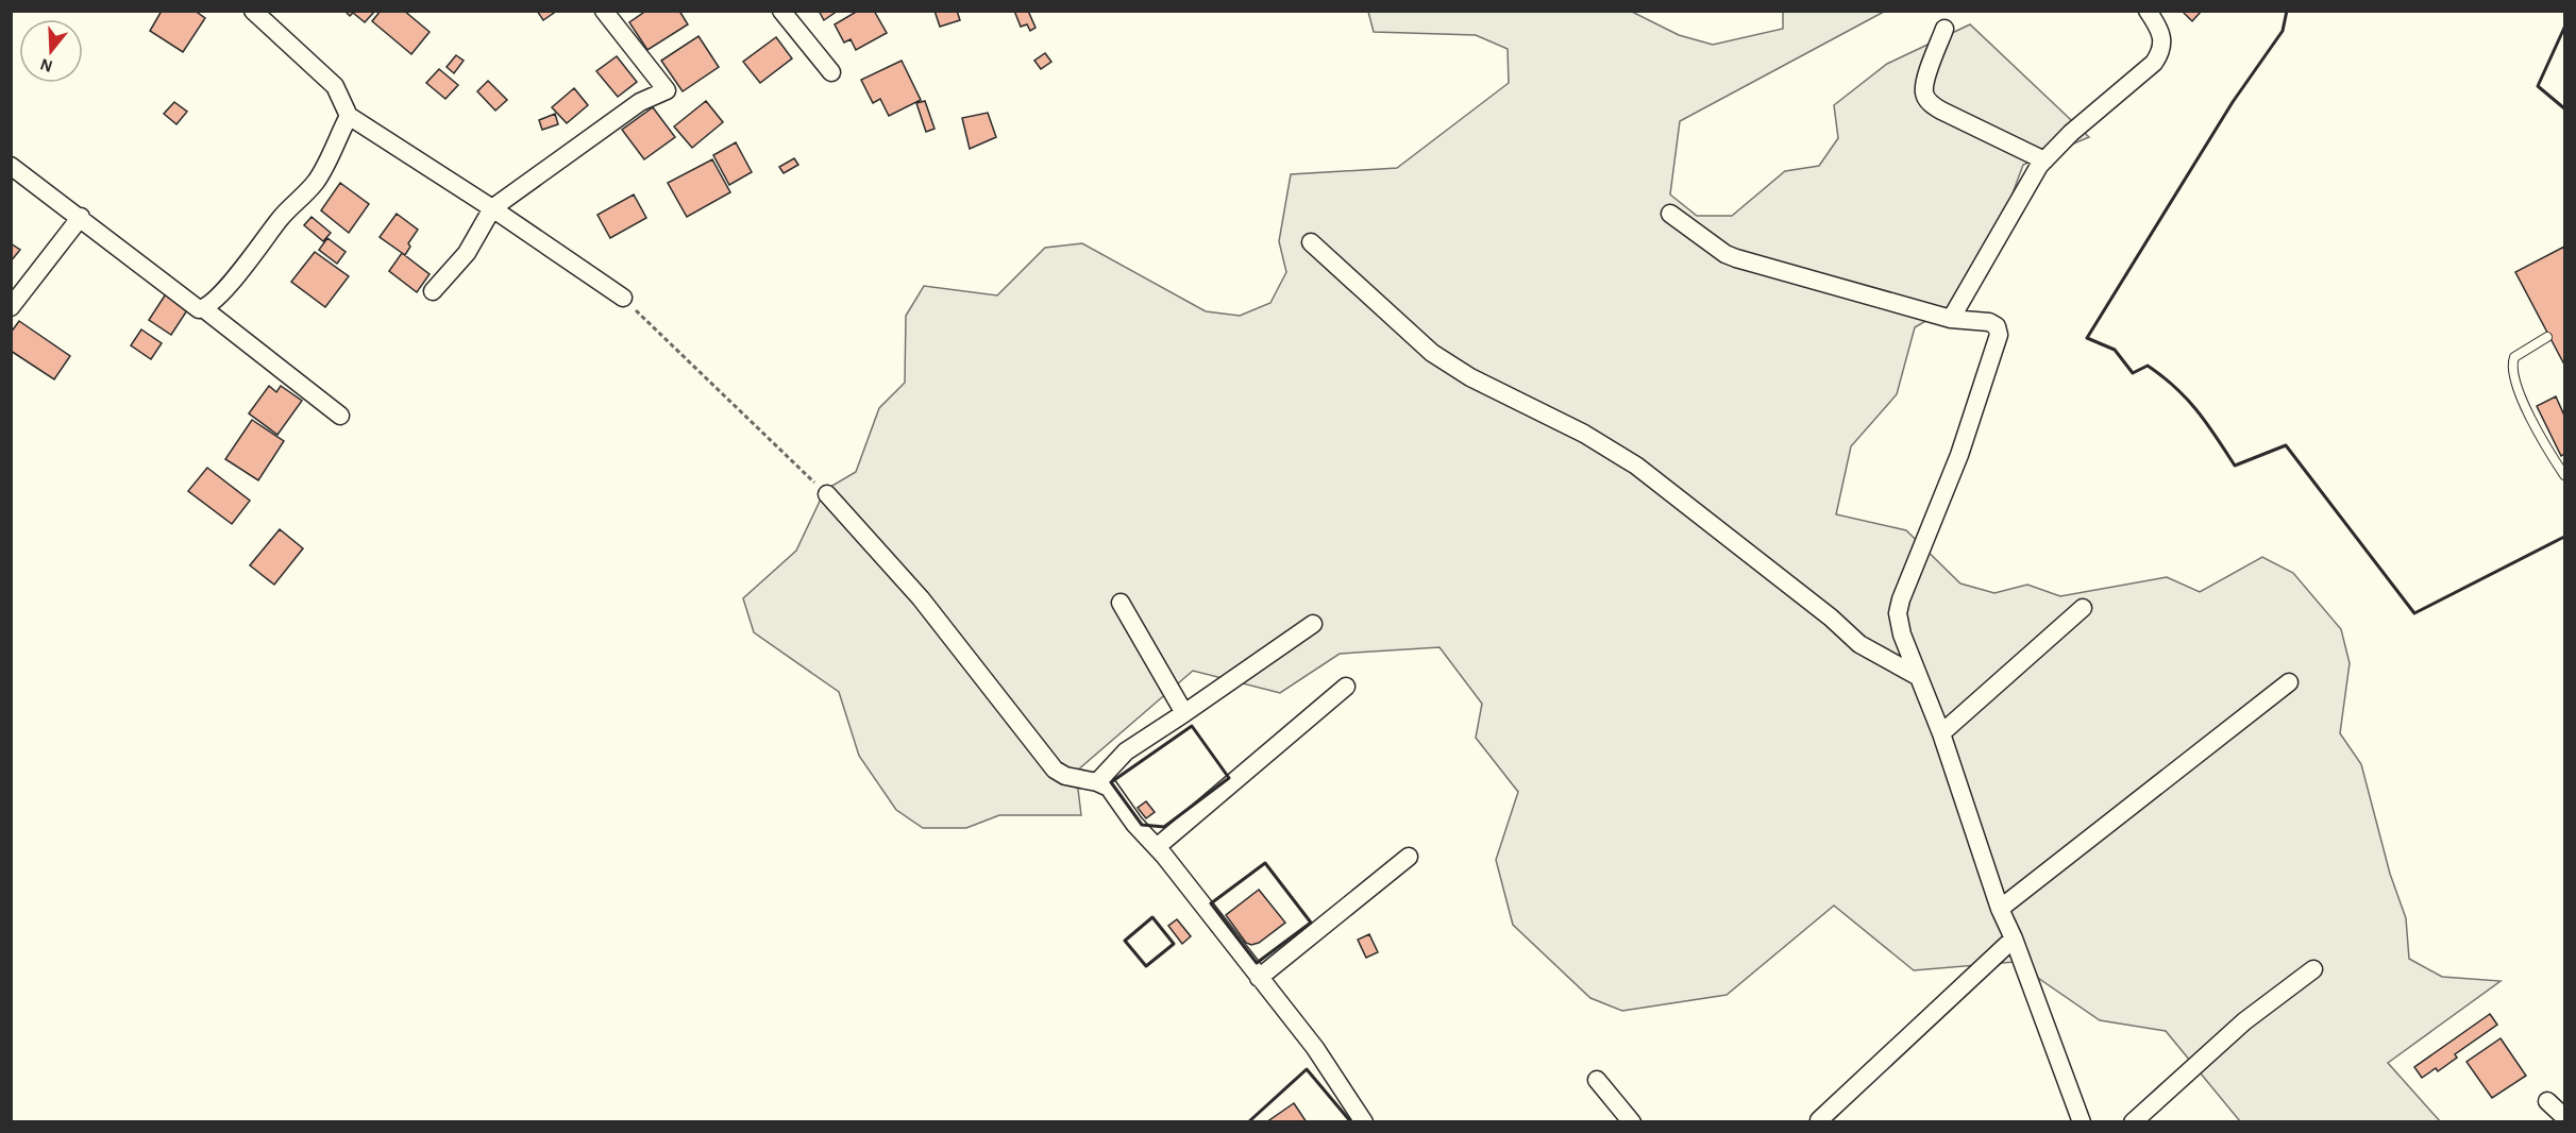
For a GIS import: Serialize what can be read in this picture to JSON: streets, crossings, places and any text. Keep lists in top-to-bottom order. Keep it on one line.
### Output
{"north":"bottom"}
